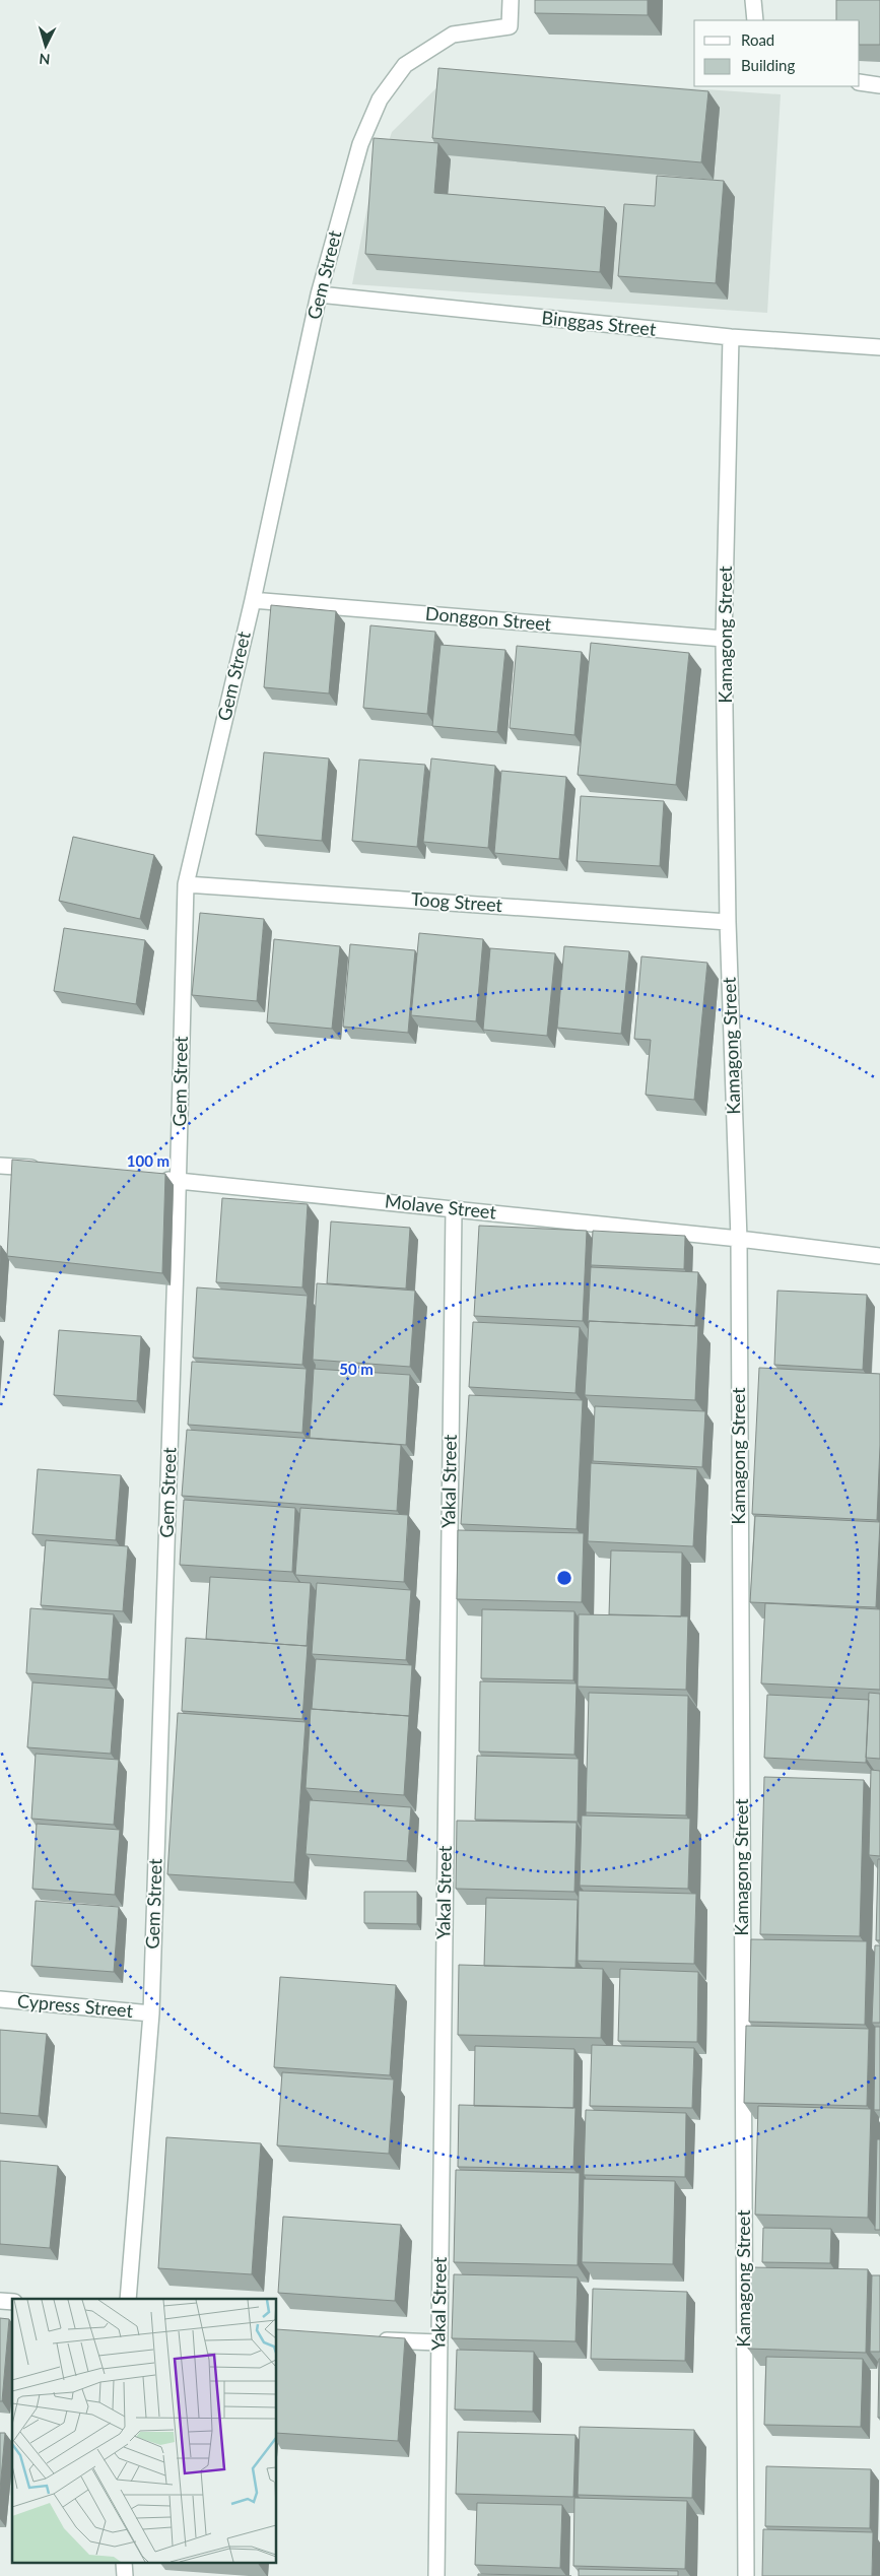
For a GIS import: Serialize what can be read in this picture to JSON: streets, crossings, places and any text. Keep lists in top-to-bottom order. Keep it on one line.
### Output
{"streets":{"street":["Gem Street","Binggas Street","Donggon Street","Kamagong Street","Toog Street","Molave Street","Yakal Street","Cypress Street"]},"crossings":[["Gem Street","Binggas Street"],["Gem Street","Donggon Street"],["Gem Street","Toog Street"],["Gem Street","Molave Street"],["Gem Street","Cypress Street"],["Binggas Street","Kamagong Street"],["Donggon Street","Kamagong Street"],["Kamagong Street","Toog Street"],["Kamagong Street","Molave Street"],["Molave Street","Yakal Street"]],"legend":["Road","Building"],"north":"bottom","rings":["100 m","50 m"]}
